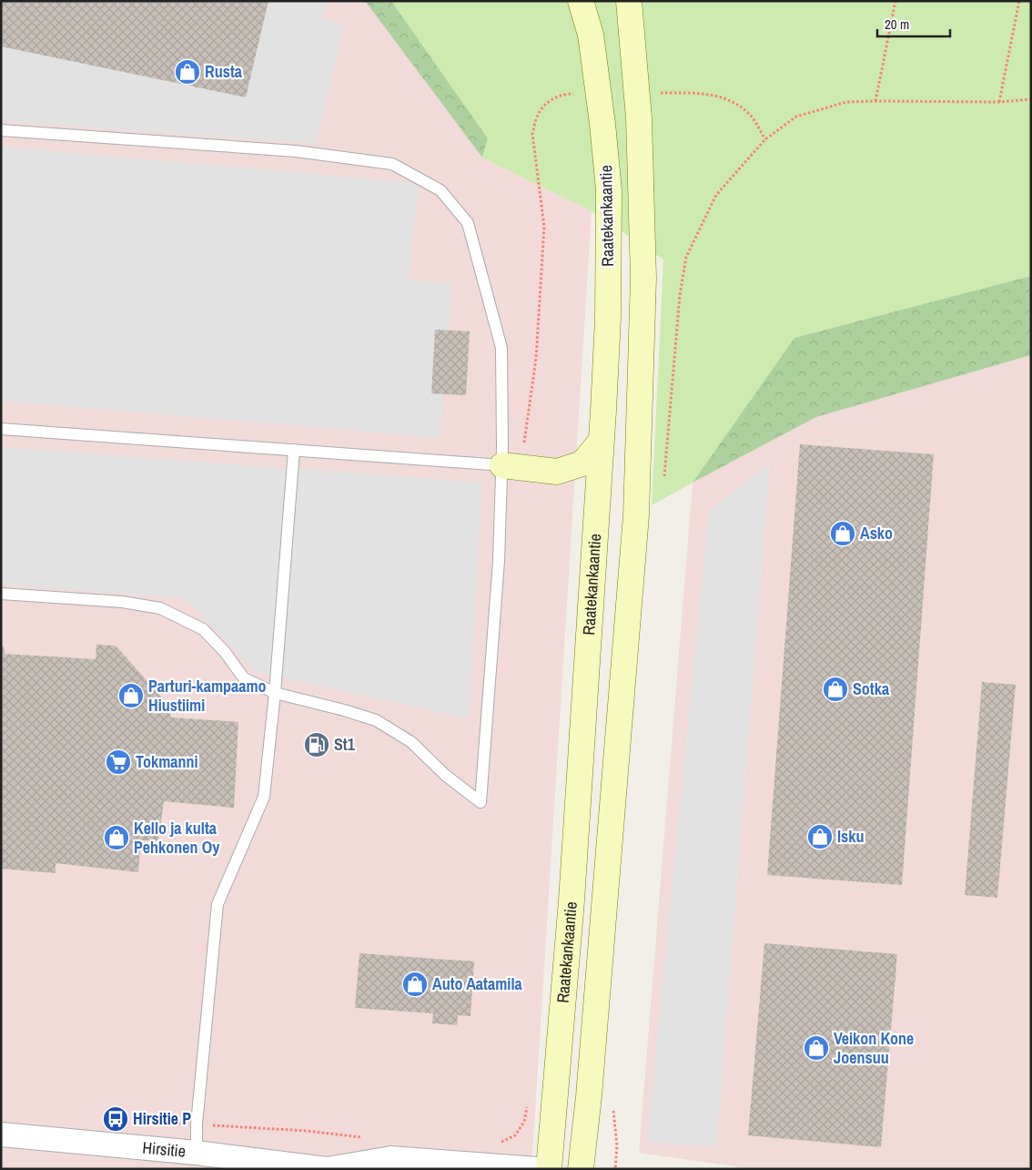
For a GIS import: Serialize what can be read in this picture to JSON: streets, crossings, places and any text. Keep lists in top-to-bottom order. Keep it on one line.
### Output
{"streets":{"main road":["Raatekankaantie"],"street":["Hirsitie"]},"places":{"shop":["Rusta","Asko","Sotka","Parturi-kampaamo Hiustiimi","Isku","Kello ja kulta Pehkonen Oy","Auto Aatamila","Veikon Kone Joensuu"],"fuel station":["St1"],"supermarket":["Tokmanni"],"bus stop":["Hirsitie P"]},"scale_bar":"20 m"}
